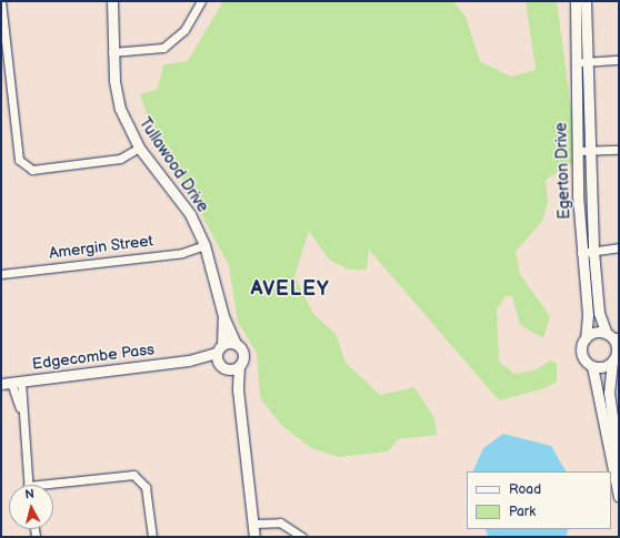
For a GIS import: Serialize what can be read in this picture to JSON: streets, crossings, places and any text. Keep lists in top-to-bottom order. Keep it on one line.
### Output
{"streets":{"street":["Tullawood Drive","Egerton Drive","Amergin Street","Edgecombe Pass"]},"crossings":[["Tullawood Drive","Amergin Street"],["Tullawood Drive","Edgecombe Pass"]],"districts":["AVELEY"],"legend":["Road","Park"],"north":"top"}
